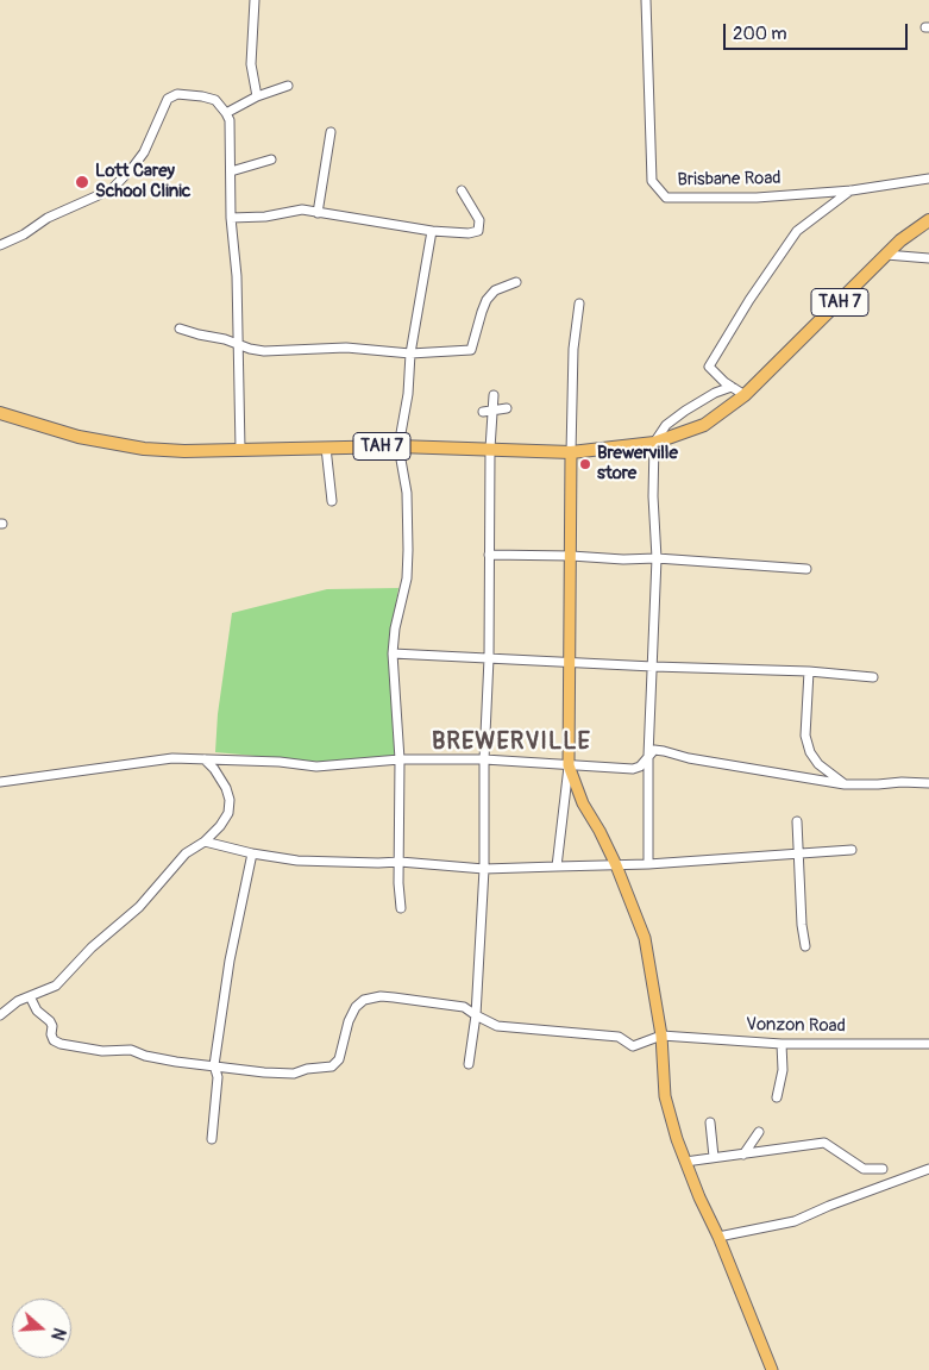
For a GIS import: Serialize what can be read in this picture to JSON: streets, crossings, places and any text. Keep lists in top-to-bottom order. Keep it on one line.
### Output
{"streets":{"highway":["TAH 7"],"street":["Brisbane Road","Vonzon Road"]},"districts":["BREWERVILLE"],"places":["Lott Carey School Clinic","Brewerville store"],"scale_bar":"200 m","north":"right"}
